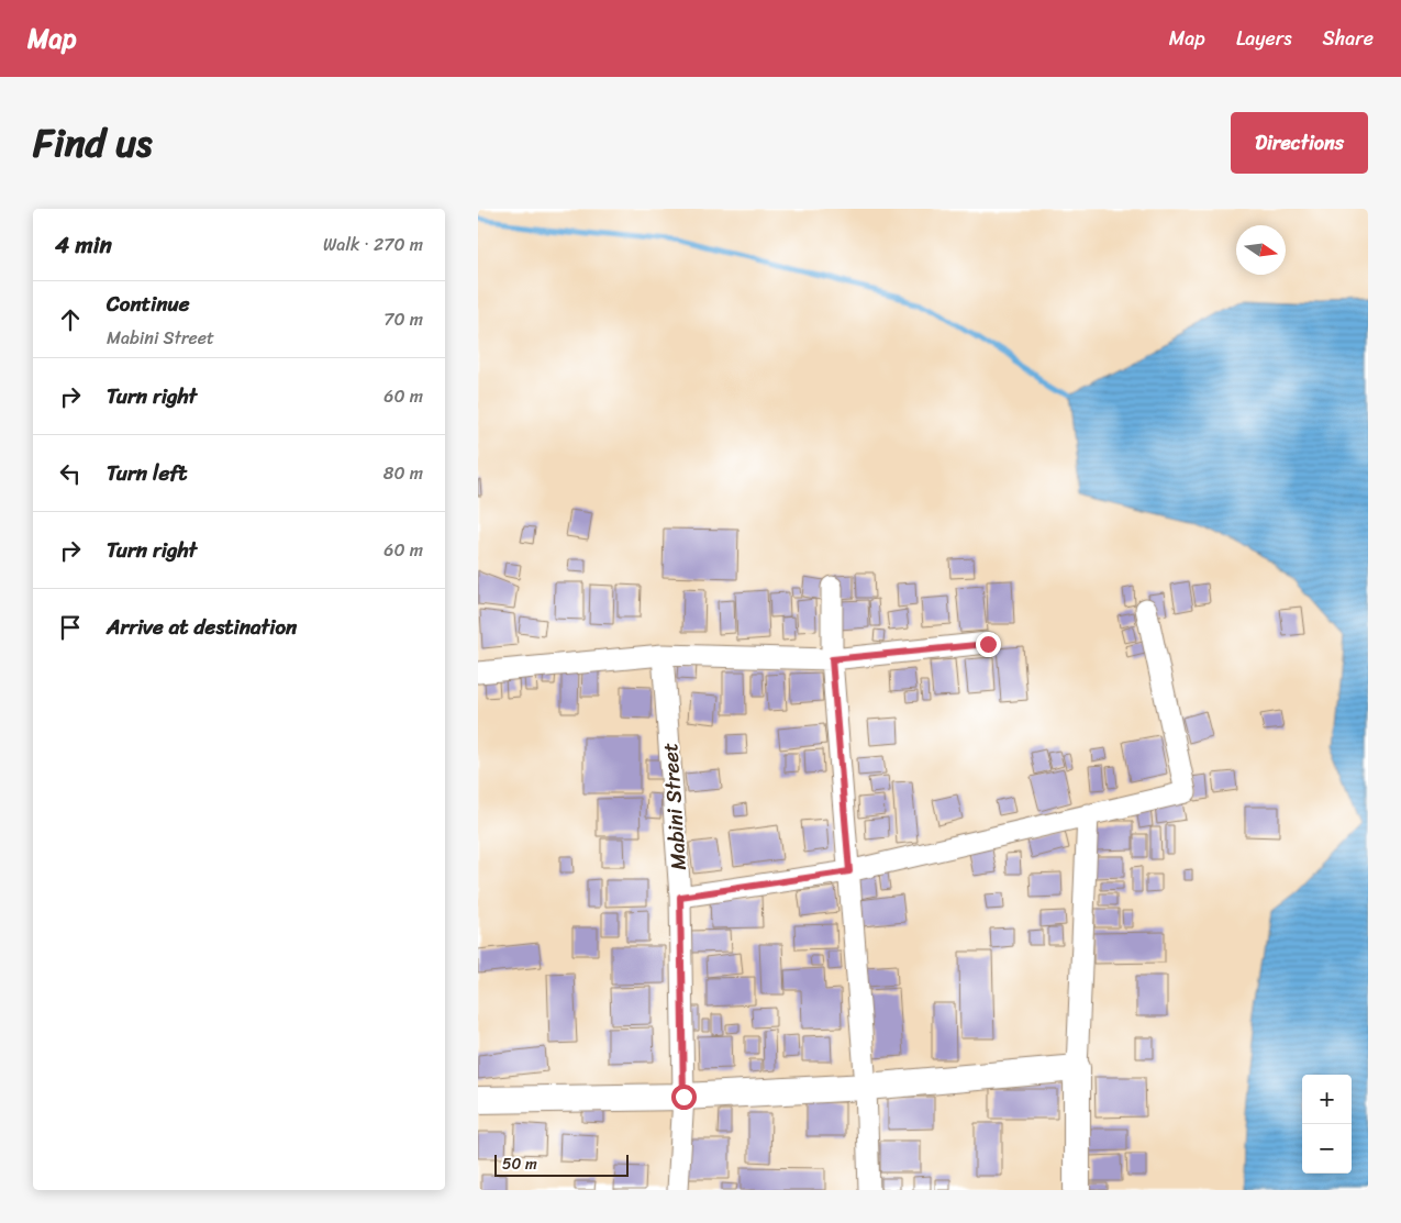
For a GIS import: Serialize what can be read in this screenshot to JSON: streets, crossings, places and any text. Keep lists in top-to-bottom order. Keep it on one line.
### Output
{"streets":{"street":["Mabini Street"]},"scale_bar":"50 m","north":"right","page":{"header":"Map","nav":["Map","Layers","Share"],"title":"Find us","buttons":"Directions","heading":["4 min","Walk · 270 m"],"list":[["Continue","Mabini Street","70 m"],["Turn right","60 m"],["Turn left","80 m"],["Turn right","60 m"],"Arrive at destination"],"map_buttons":["+","−"],"scale":"50 m"}}
